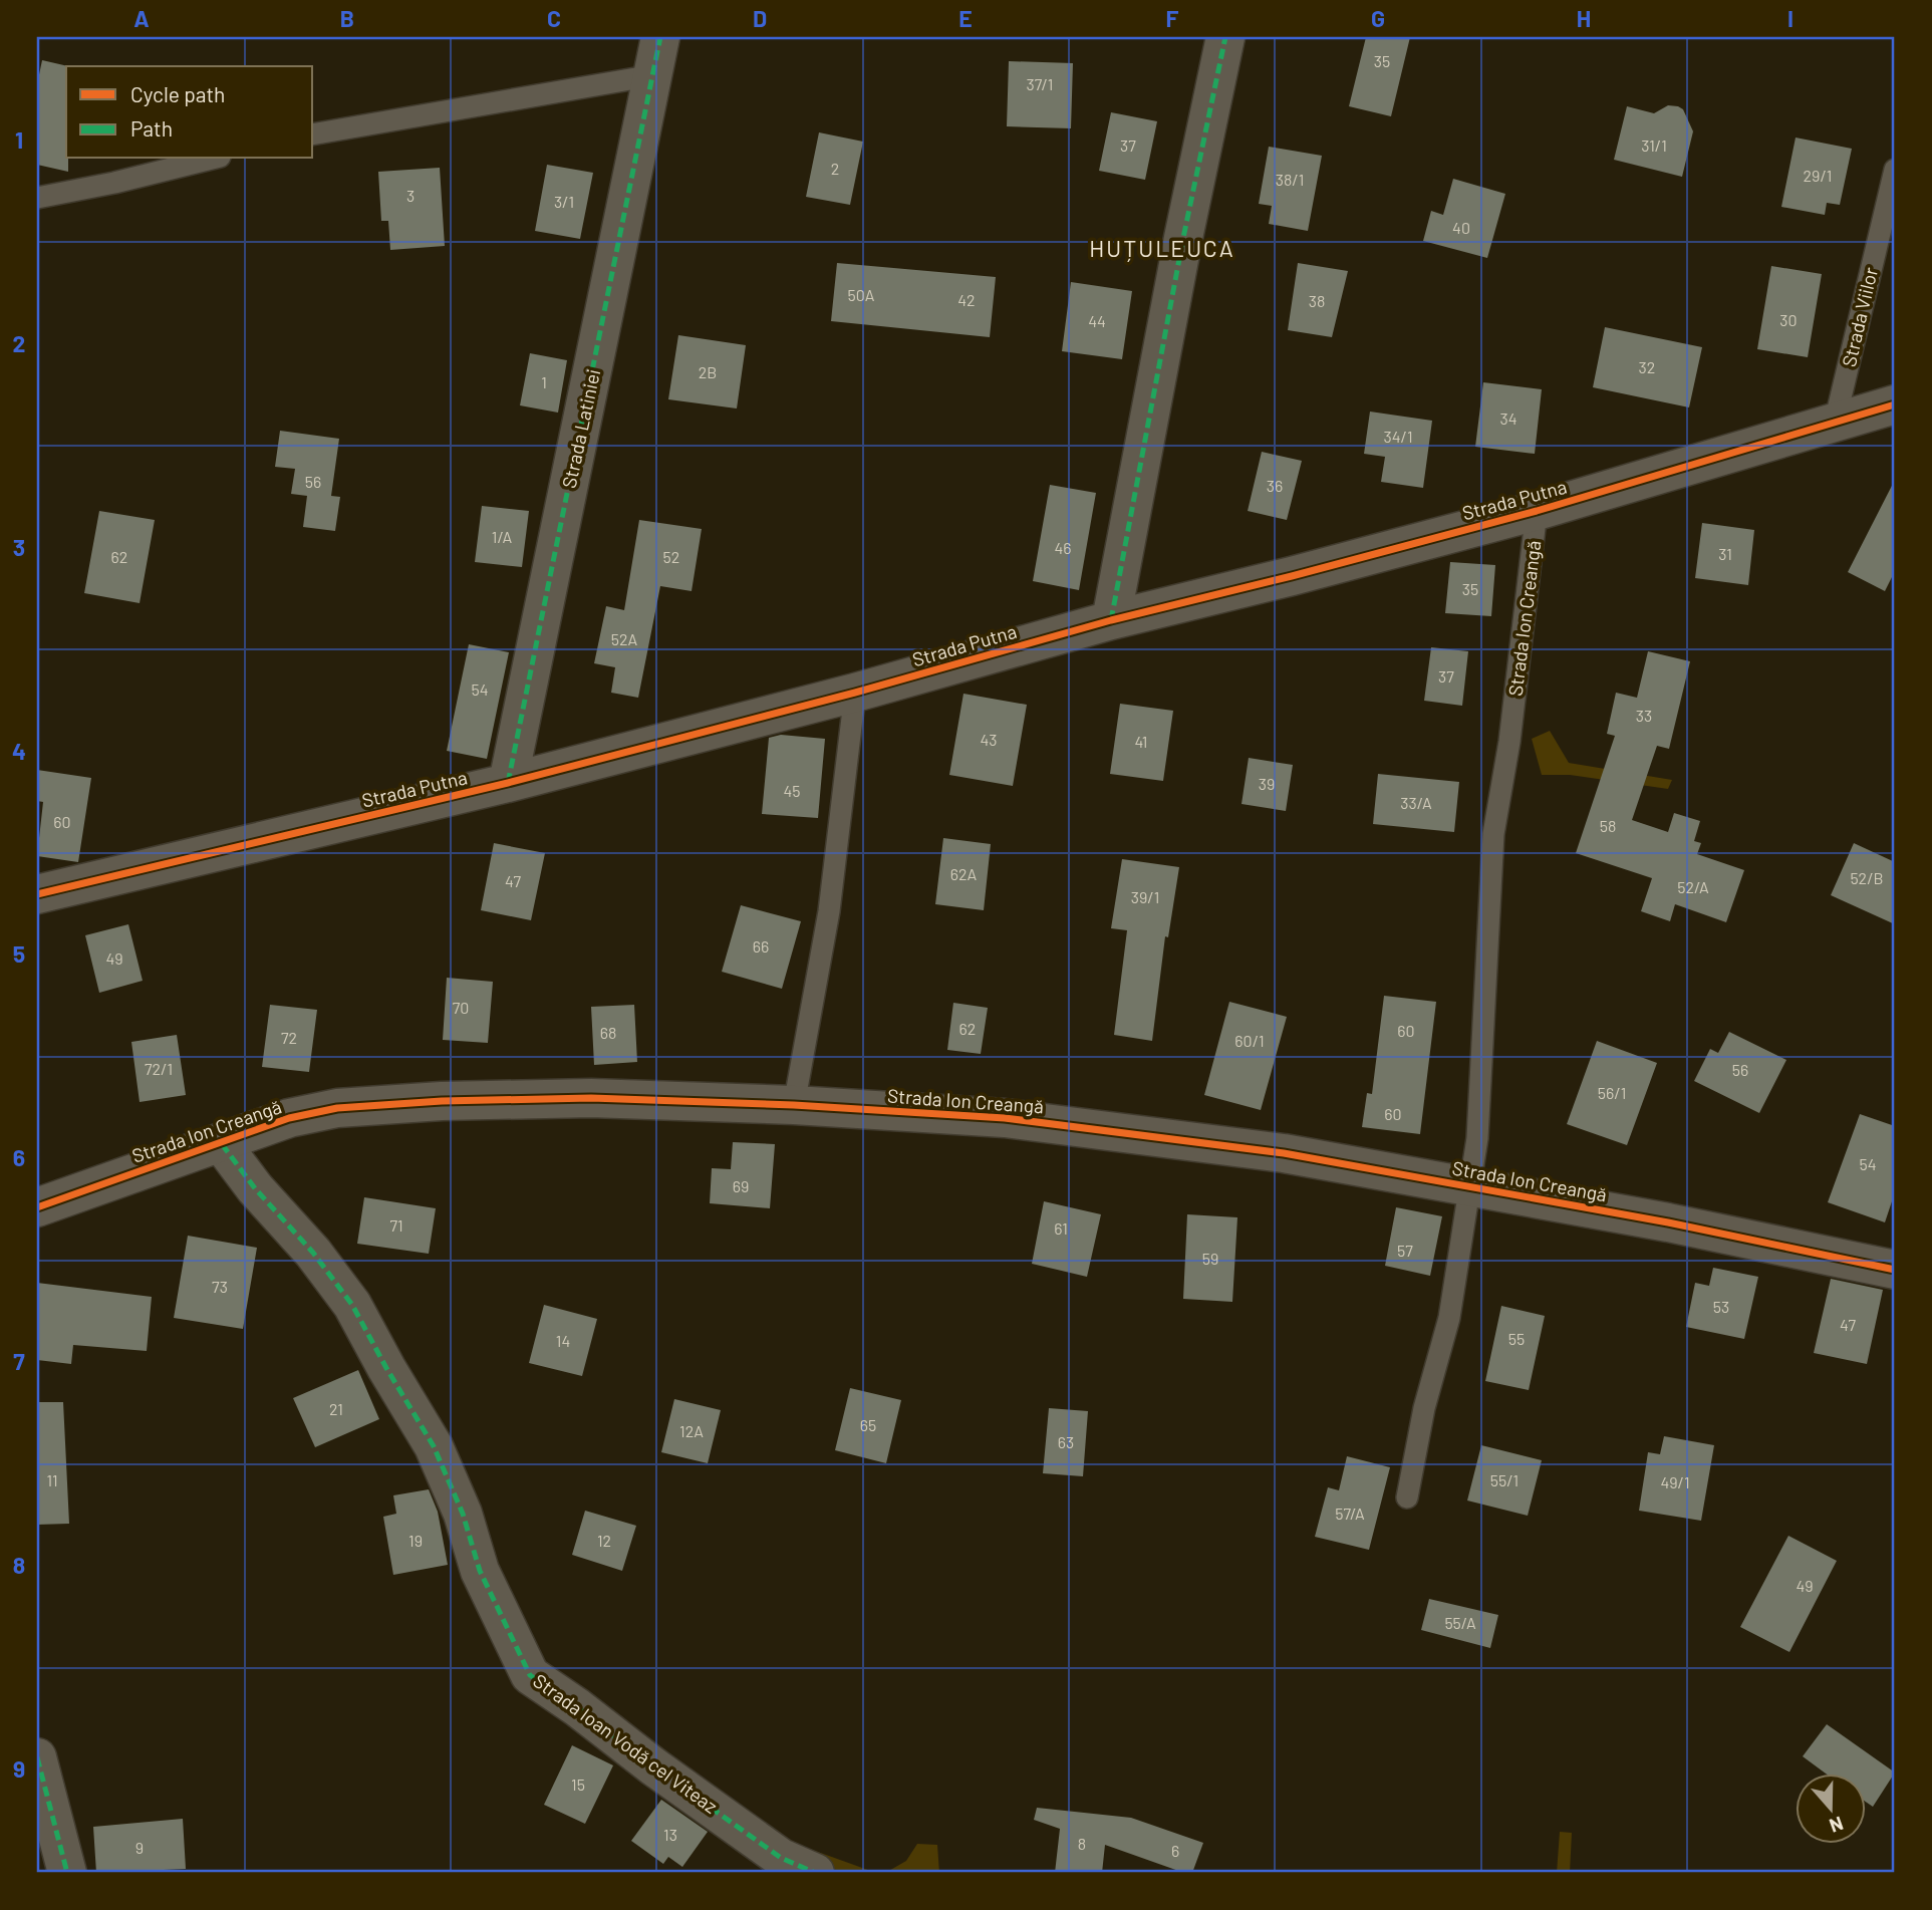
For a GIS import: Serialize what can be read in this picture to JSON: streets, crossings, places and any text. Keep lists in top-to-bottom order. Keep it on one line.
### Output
{"streets":{"street":["Strada Latiniei","Strada Putna","Strada Ion Creangă","Strada Ioan Vodă cel Viteaz"],"lane":["Strada Viilor"]},"crossings":[["Strada Viilor","Strada Putna"],["Strada Latiniei","Strada Putna"],["Strada Putna","Strada Ion Creangă"],["Strada Ion Creangă","Strada Ioan Vodă cel Viteaz"]],"districts":["HUȚULEUCA"],"house_numbers":["35","37/1","37","31/1","2","29/1","38/1","3","3/1","40","50A","42","38","30","44","32","2B","1","34","34/1","56","36","1/A","46","31","62","52","35","52A","37","54","33","43","41","39","45","33/A","60","58","62A","52/B","47","52/A","39/1","66","49","70","62","60","68","72","60/1","72/1","56","56/1","60","54","69","71","61","57","59","73","53","47","55","14","21","65","12A","63","11","55/1","49/1","57/A","19","12","49","55/A","15","13","8","9","6"],"legend":["Cycle path","Path"],"north":"bottom","grid":{"columns":["A","B","C","D","E","F","G","H","I"],"rows":["1","2","3","4","5","6","7","8","9"]}}
